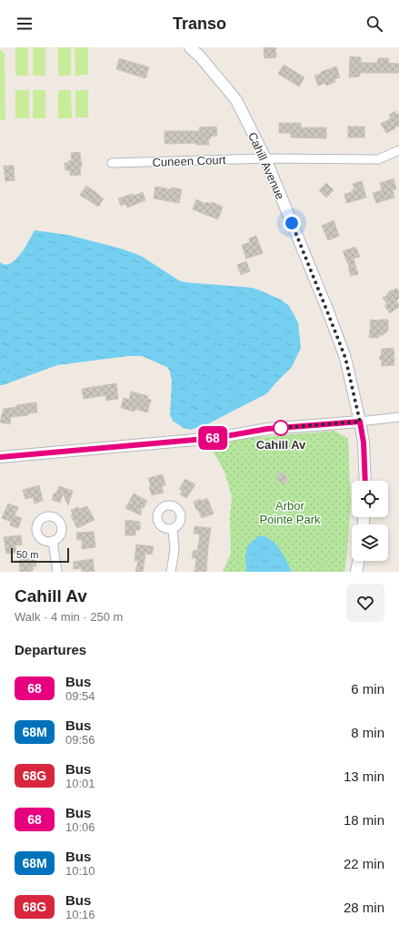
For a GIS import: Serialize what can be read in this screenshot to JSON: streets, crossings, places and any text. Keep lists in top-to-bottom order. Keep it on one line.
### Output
{"streets":{"street":["Cuneen Court","Cahill Avenue"]},"crossings":[["Cuneen Court","Cahill Avenue"]],"parks":["Arbor Pointe Park"],"places":["Cahill Av"],"lines":["bus line 68"],"scale_bar":"50 m","page":{"header":"Transo","on_map":"68","scale":"50 m","heading":[["Cahill Av","Walk · 4 min · 250 m"],"Departures"],"list":[{"mark":"68","name":"Bus","note":"09:54","value":"6 min"},{"mark":"68M","name":"Bus","note":"09:56","value":"8 min"},{"mark":"68G","name":"Bus","note":"10:01","value":"13 min"},{"mark":"68","name":"Bus","note":"10:06","value":"18 min"},{"mark":"68M","name":"Bus","note":"10:10","value":"22 min"},{"mark":"68G","name":"Bus","note":"10:16","value":"28 min"}]}}
